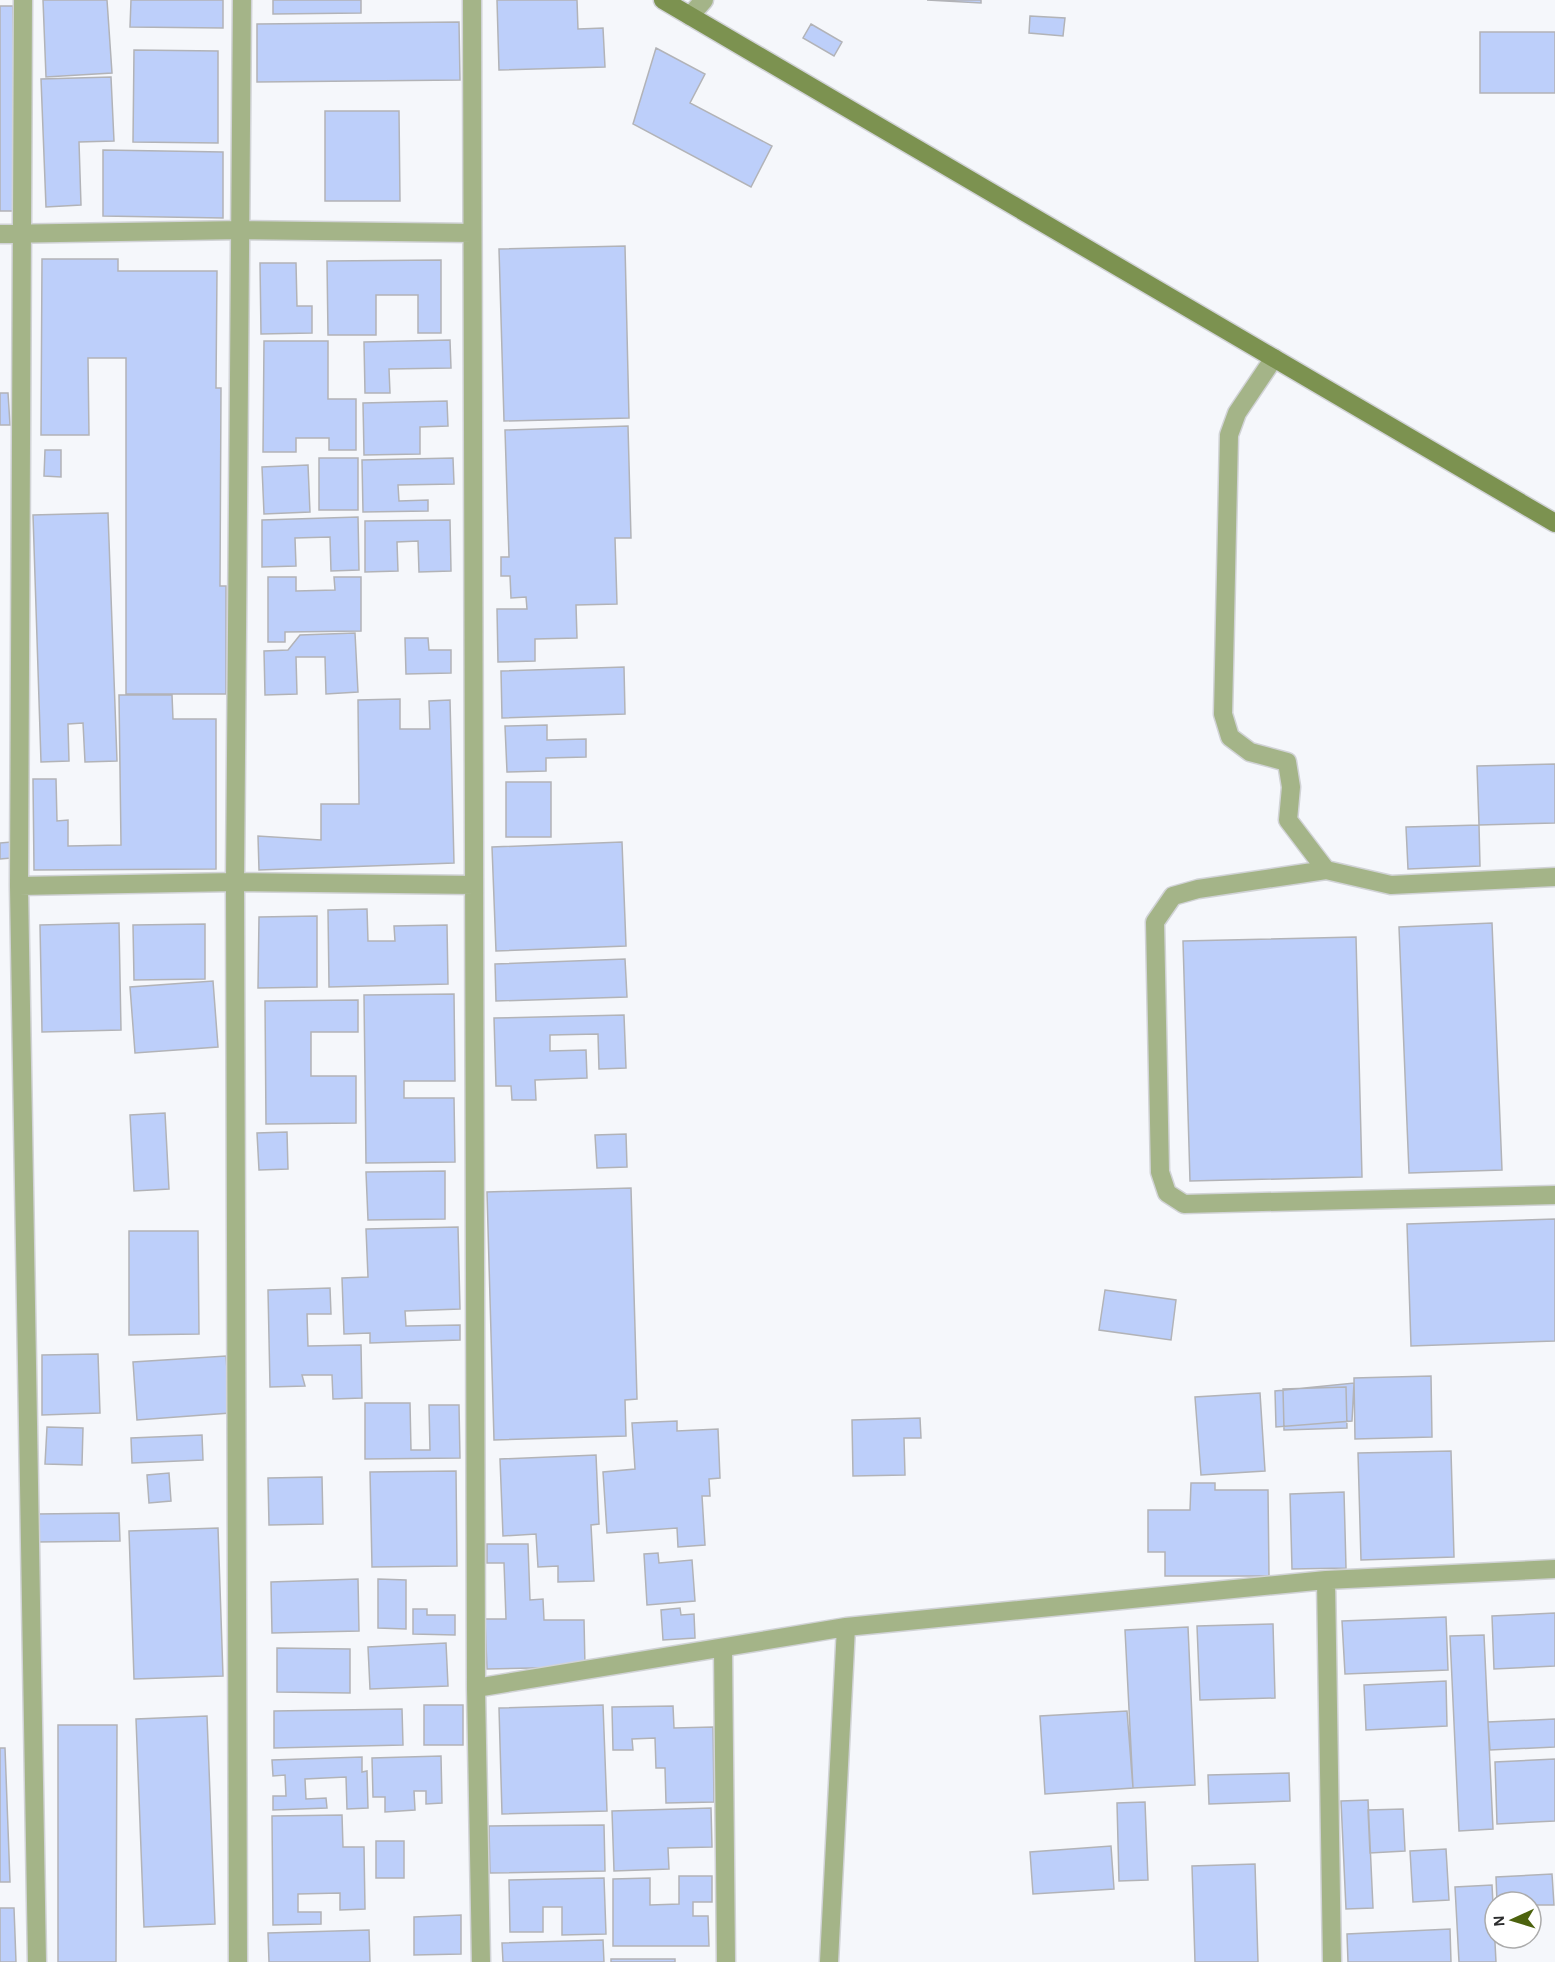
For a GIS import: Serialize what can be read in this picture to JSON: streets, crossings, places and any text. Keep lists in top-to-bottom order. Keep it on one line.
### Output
{"north":"left"}
